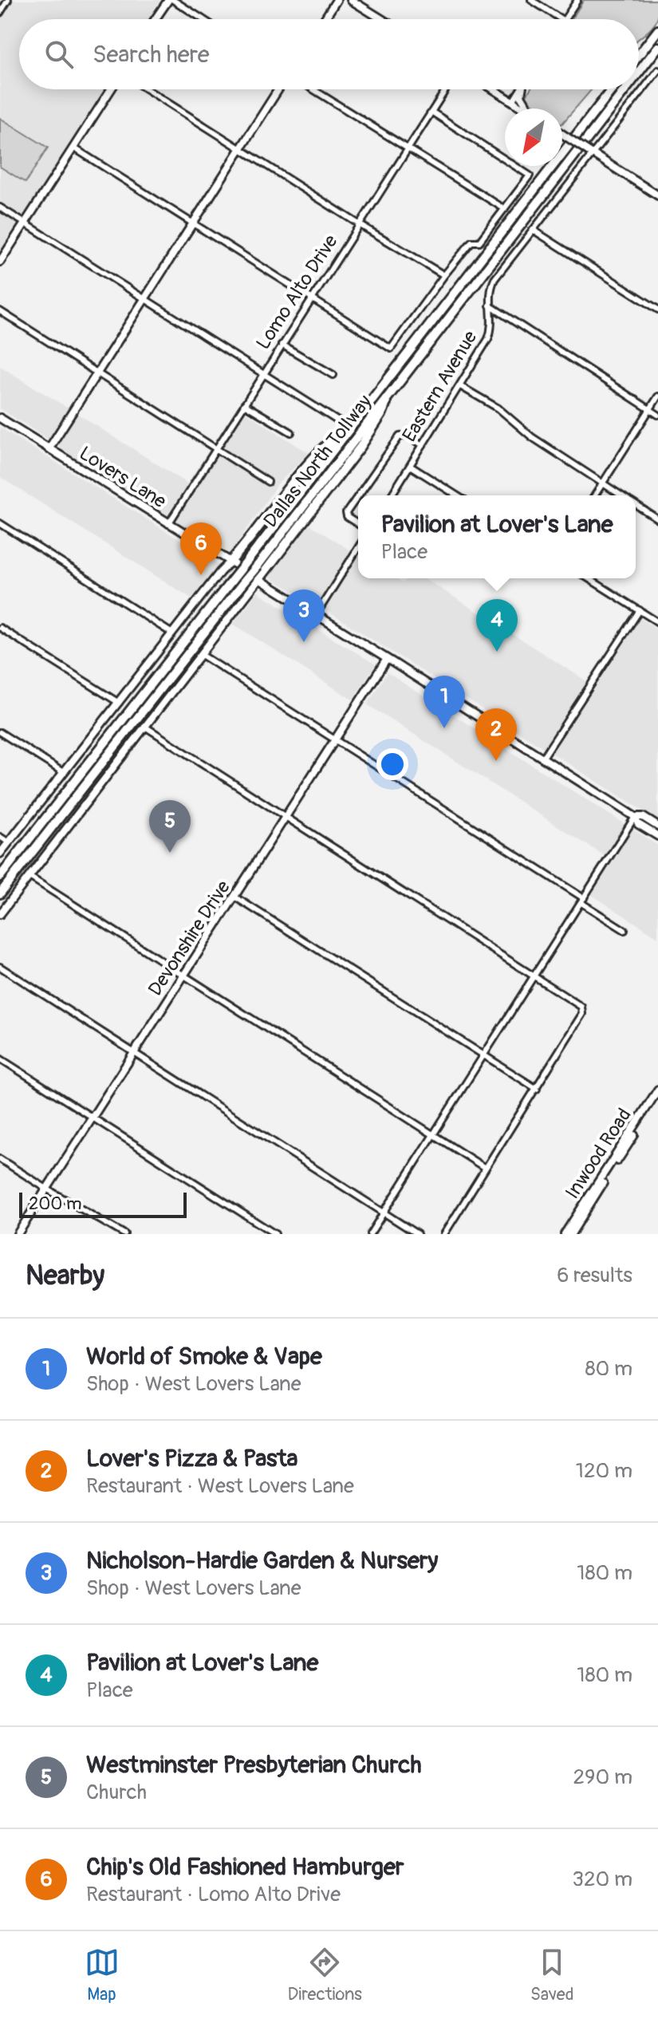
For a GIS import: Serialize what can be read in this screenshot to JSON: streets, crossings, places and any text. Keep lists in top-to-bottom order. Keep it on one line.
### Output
{"streets":{"highway":["Dallas North Tollway"],"street":["Lomo Alto Drive","Eastern Avenue","Lovers Lane","Devonshire Drive","Inwood Road"]},"crossings":[["Lomo Alto Drive","Lovers Lane"],["Lovers Lane","Devonshire Drive"]],"scale_bar":"200 m","north":"bottom left","page":{"search":"Search here","popup":["Pavilion at Lover's Lane","Place"],"pins":["6","3","4","1","2","5"],"scale":"200 m","heading":["Nearby","6 results"],"list":[{"mark":"1","name":"World of Smoke & Vape","note":"Shop · West Lovers Lane","value":"80 m"},{"mark":"2","name":"Lover's Pizza & Pasta","note":"Restaurant · West Lovers Lane","value":"120 m"},{"mark":"3","name":"Nicholson-Hardie Garden & Nursery","note":"Shop · West Lovers Lane","value":"180 m"},{"mark":"4","name":"Pavilion at Lover's Lane","note":"Place","value":"180 m"},{"mark":"5","name":"Westminster Presbyterian Church","note":"Church","value":"290 m"},{"mark":"6","name":"Chip's Old Fashioned Hamburger","note":"Restaurant · Lomo Alto Drive","value":"320 m"}],"nav":["Map","Directions","Saved"]}}
